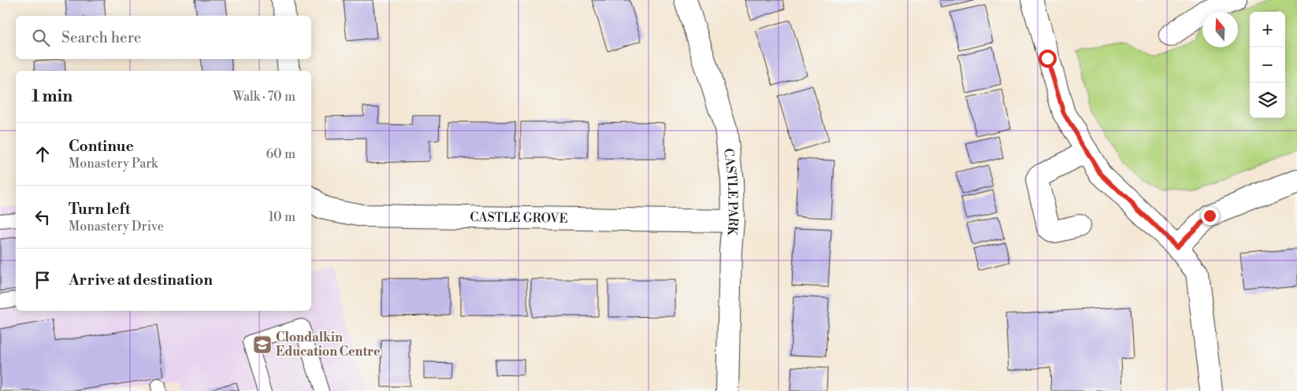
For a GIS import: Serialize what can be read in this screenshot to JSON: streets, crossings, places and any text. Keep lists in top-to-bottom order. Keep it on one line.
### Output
{"streets":{"street":["CASTLE PARK","CASTLE GROVE"]},"crossings":[["CASTLE PARK","CASTLE GROVE"]],"places":{"school or university":["Clondalkin Education Centre"]},"north":"top","page":{"map_buttons":["+","−"],"search":"Search here","heading":["1 min","Walk · 70 m"],"list":[["Continue","Monastery Park","60 m"],["Turn left","Monastery Drive","10 m"],"Arrive at destination"]}}
